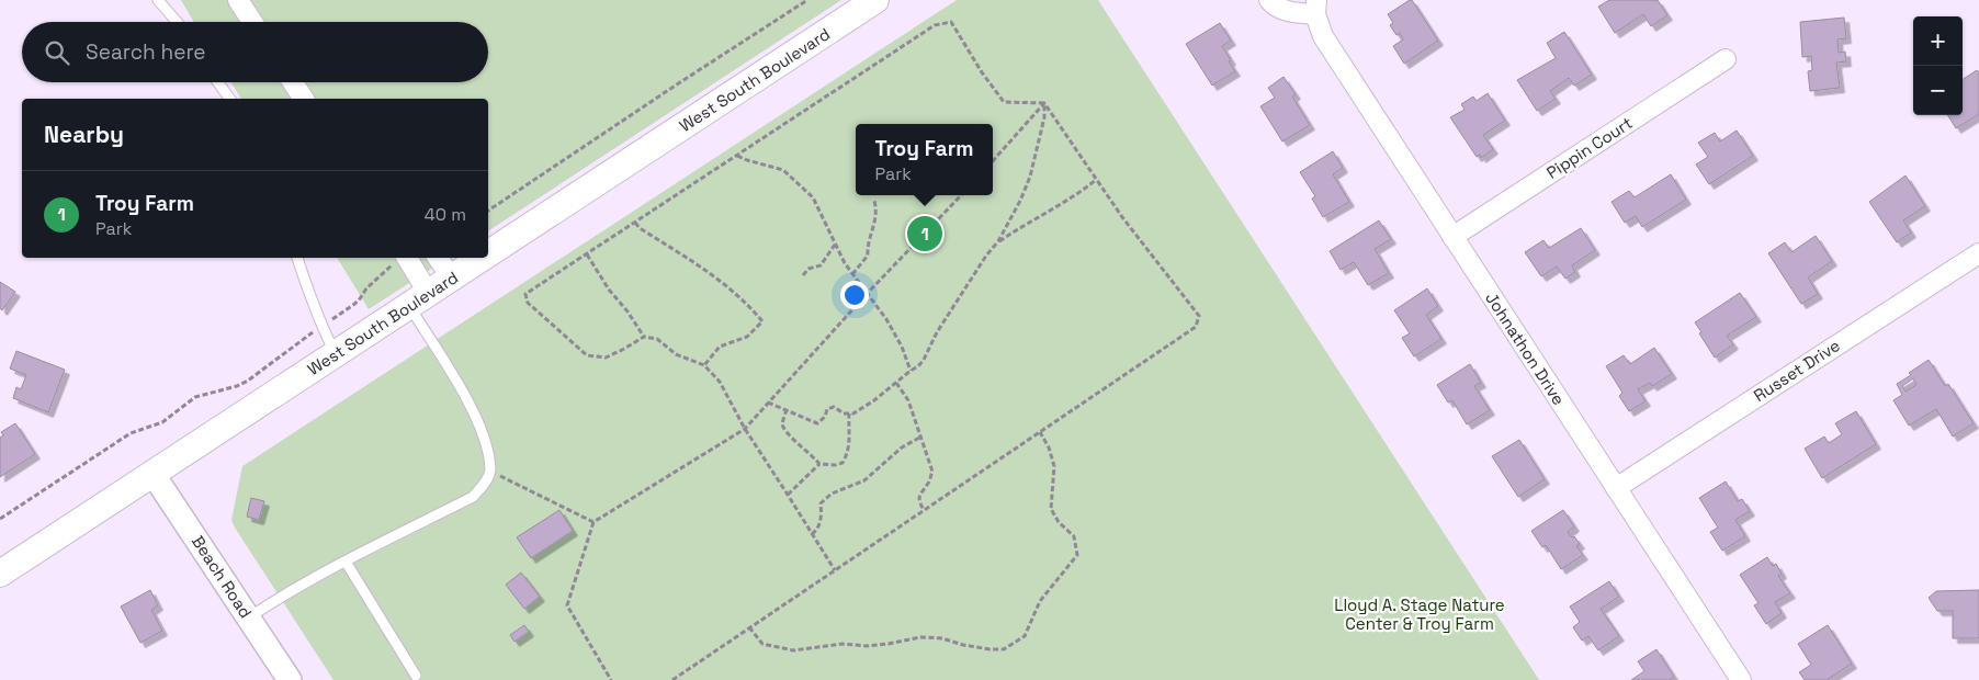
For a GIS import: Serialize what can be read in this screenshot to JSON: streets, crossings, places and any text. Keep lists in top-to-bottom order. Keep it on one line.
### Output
{"streets":{"main road":["West South Boulevard"],"street":["Pippin Court","Johnathon Drive","Russet Drive","Beach Road"]},"crossings":[["West South Boulevard","Beach Road"],["Pippin Court","Johnathon Drive"],["Johnathon Drive","Russet Drive"]],"parks":["Lloyd A. Stage Nature Center & Troy Farm"],"page":{"map_buttons":["+","−"],"search":"Search here","heading":"Nearby","popup":["Troy Farm","Park"],"list":[{"mark":"1","name":"Troy Farm","note":"Park","value":"40 m"}],"pins":"1"}}
